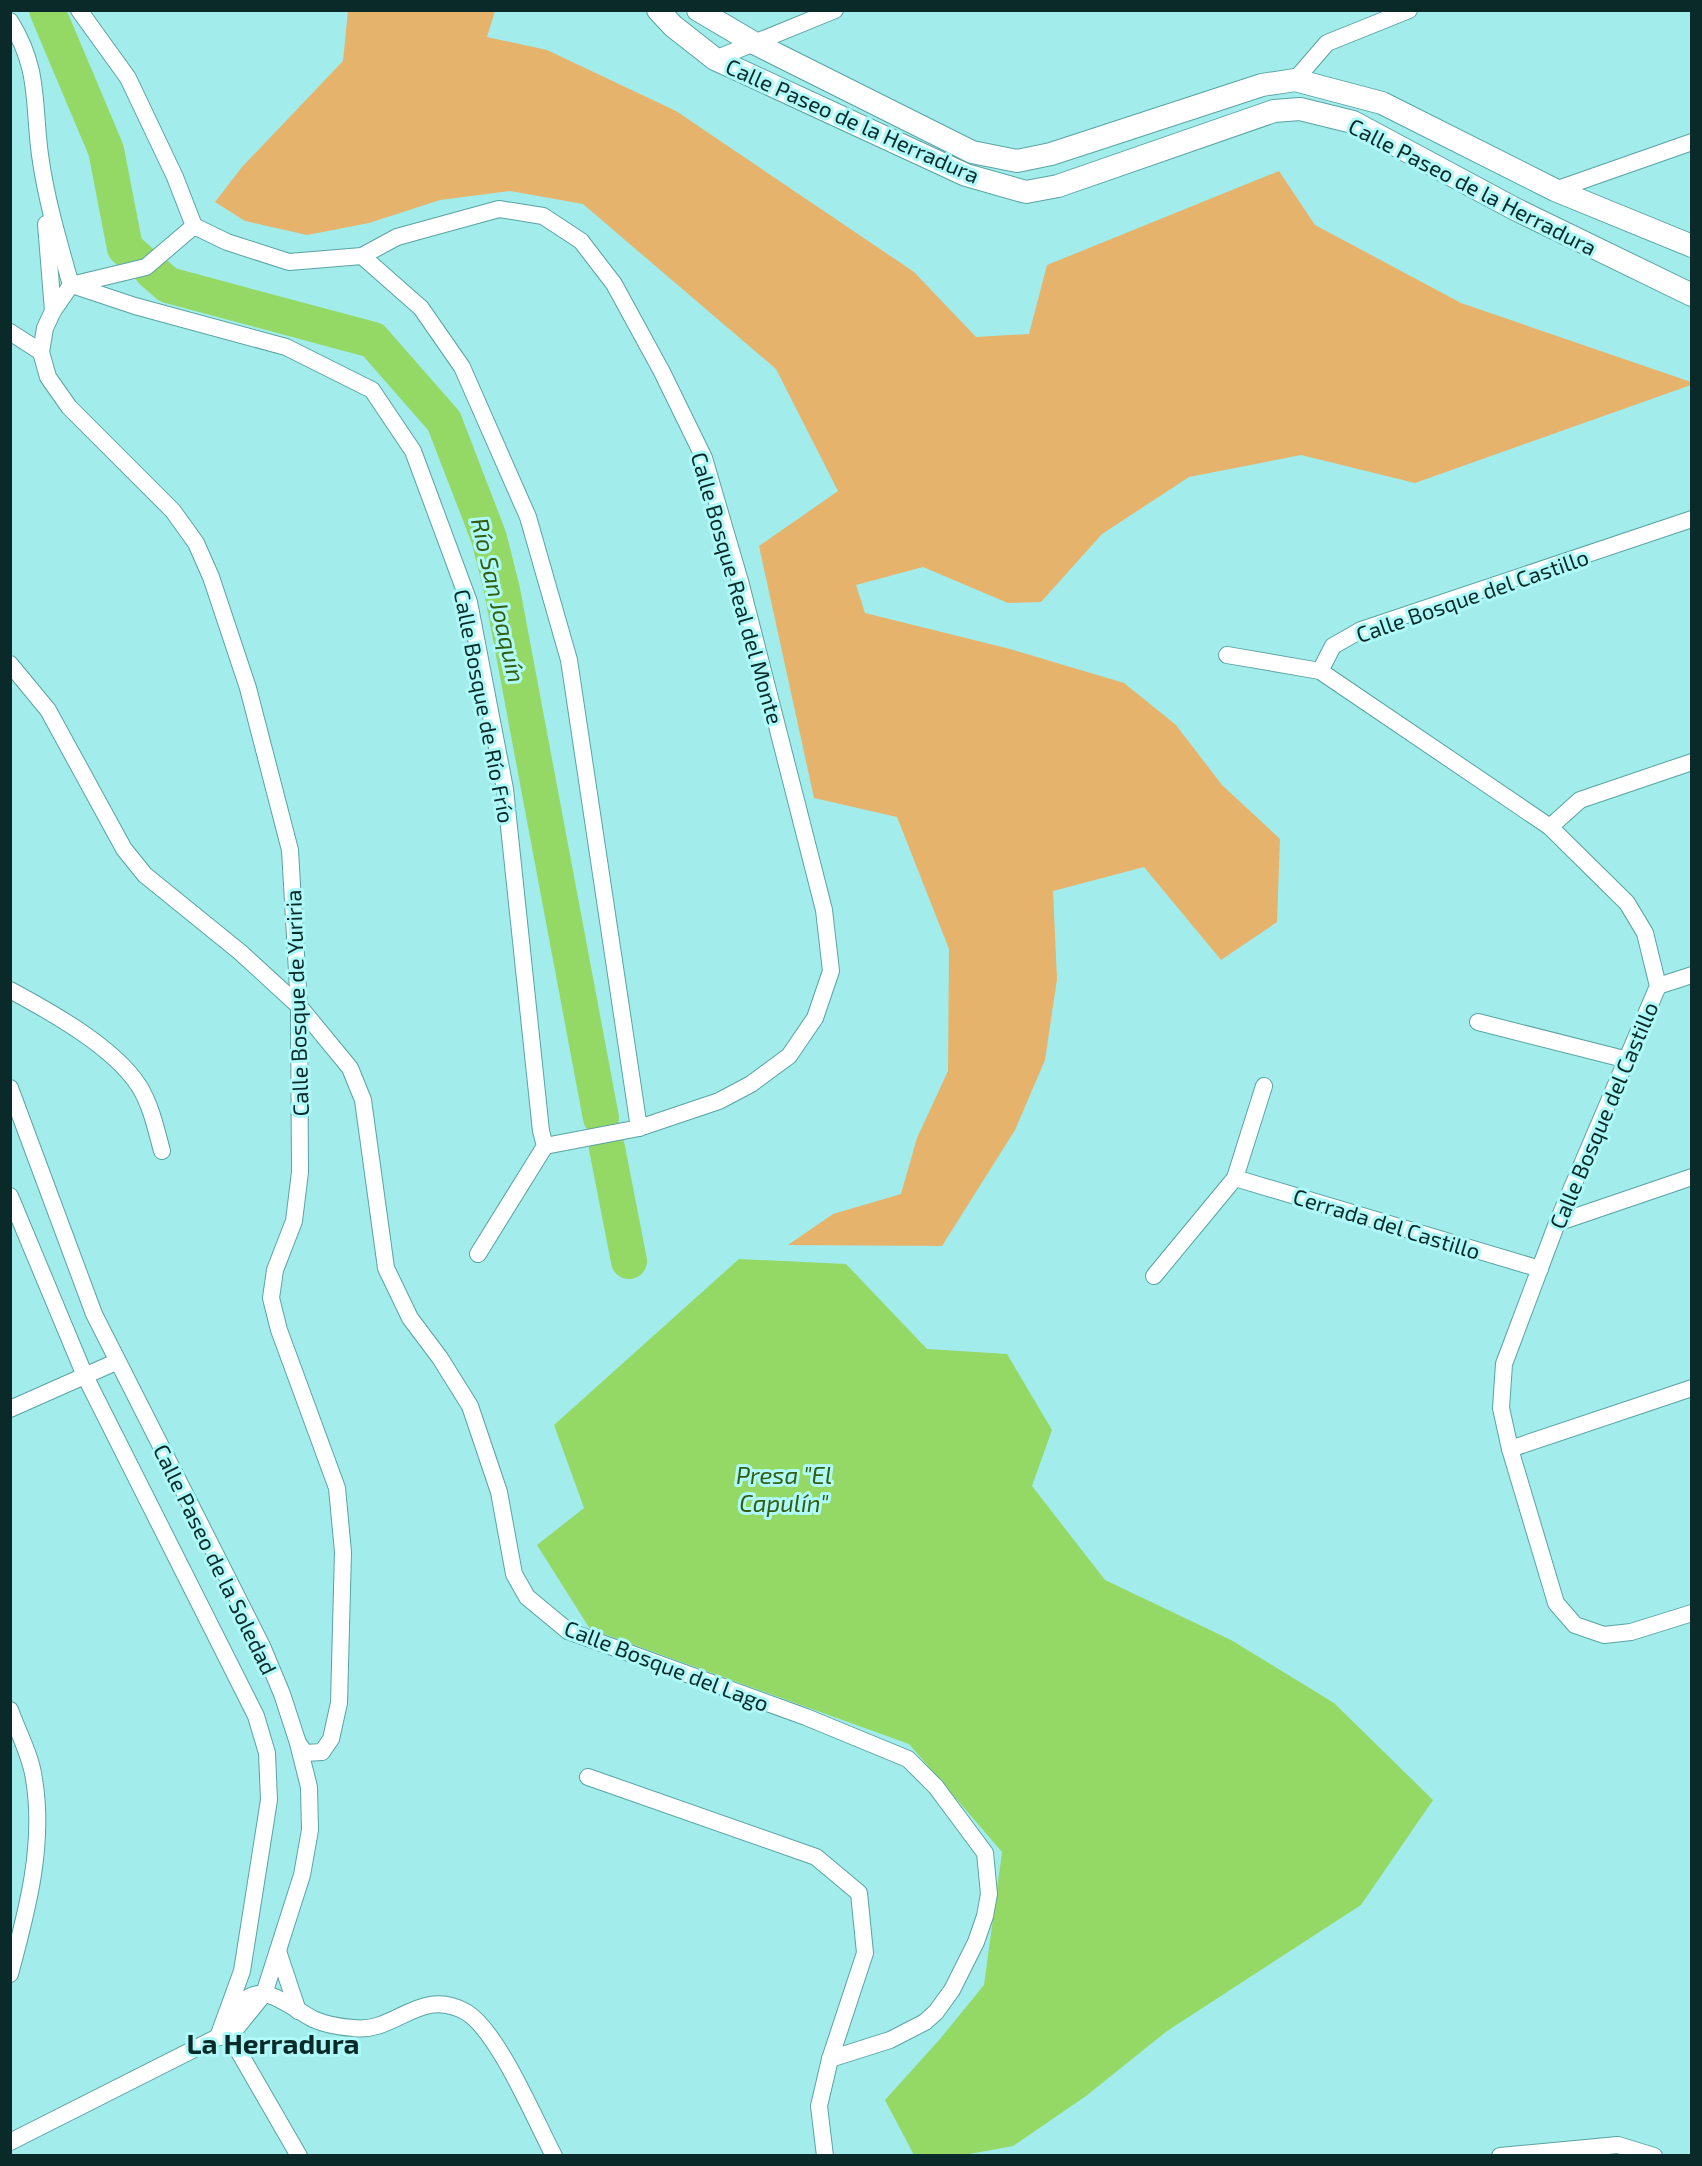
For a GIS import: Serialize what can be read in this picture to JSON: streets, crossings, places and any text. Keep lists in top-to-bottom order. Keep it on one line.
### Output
{"streets":{"main road":["Calle Paseo de la Herradura"],"street":["Calle Bosque Real del Monte","Calle Bosque del Castillo","Calle Bosque de Río Frío","Calle Bosque de Yuriria","Cerrada del Castillo","Calle Paseo de la Soledad","Calle Bosque del Lago"]},"crossings":[["Calle Bosque del Castillo","Cerrada del Castillo"],["Calle Bosque de Yuriria","Calle Paseo de la Soledad"],["Calle Bosque de Yuriria","Calle Bosque del Lago"]],"districts":["La Herradura"],"water":["Río San Joaquín","Presa \"El Capulín\""]}
